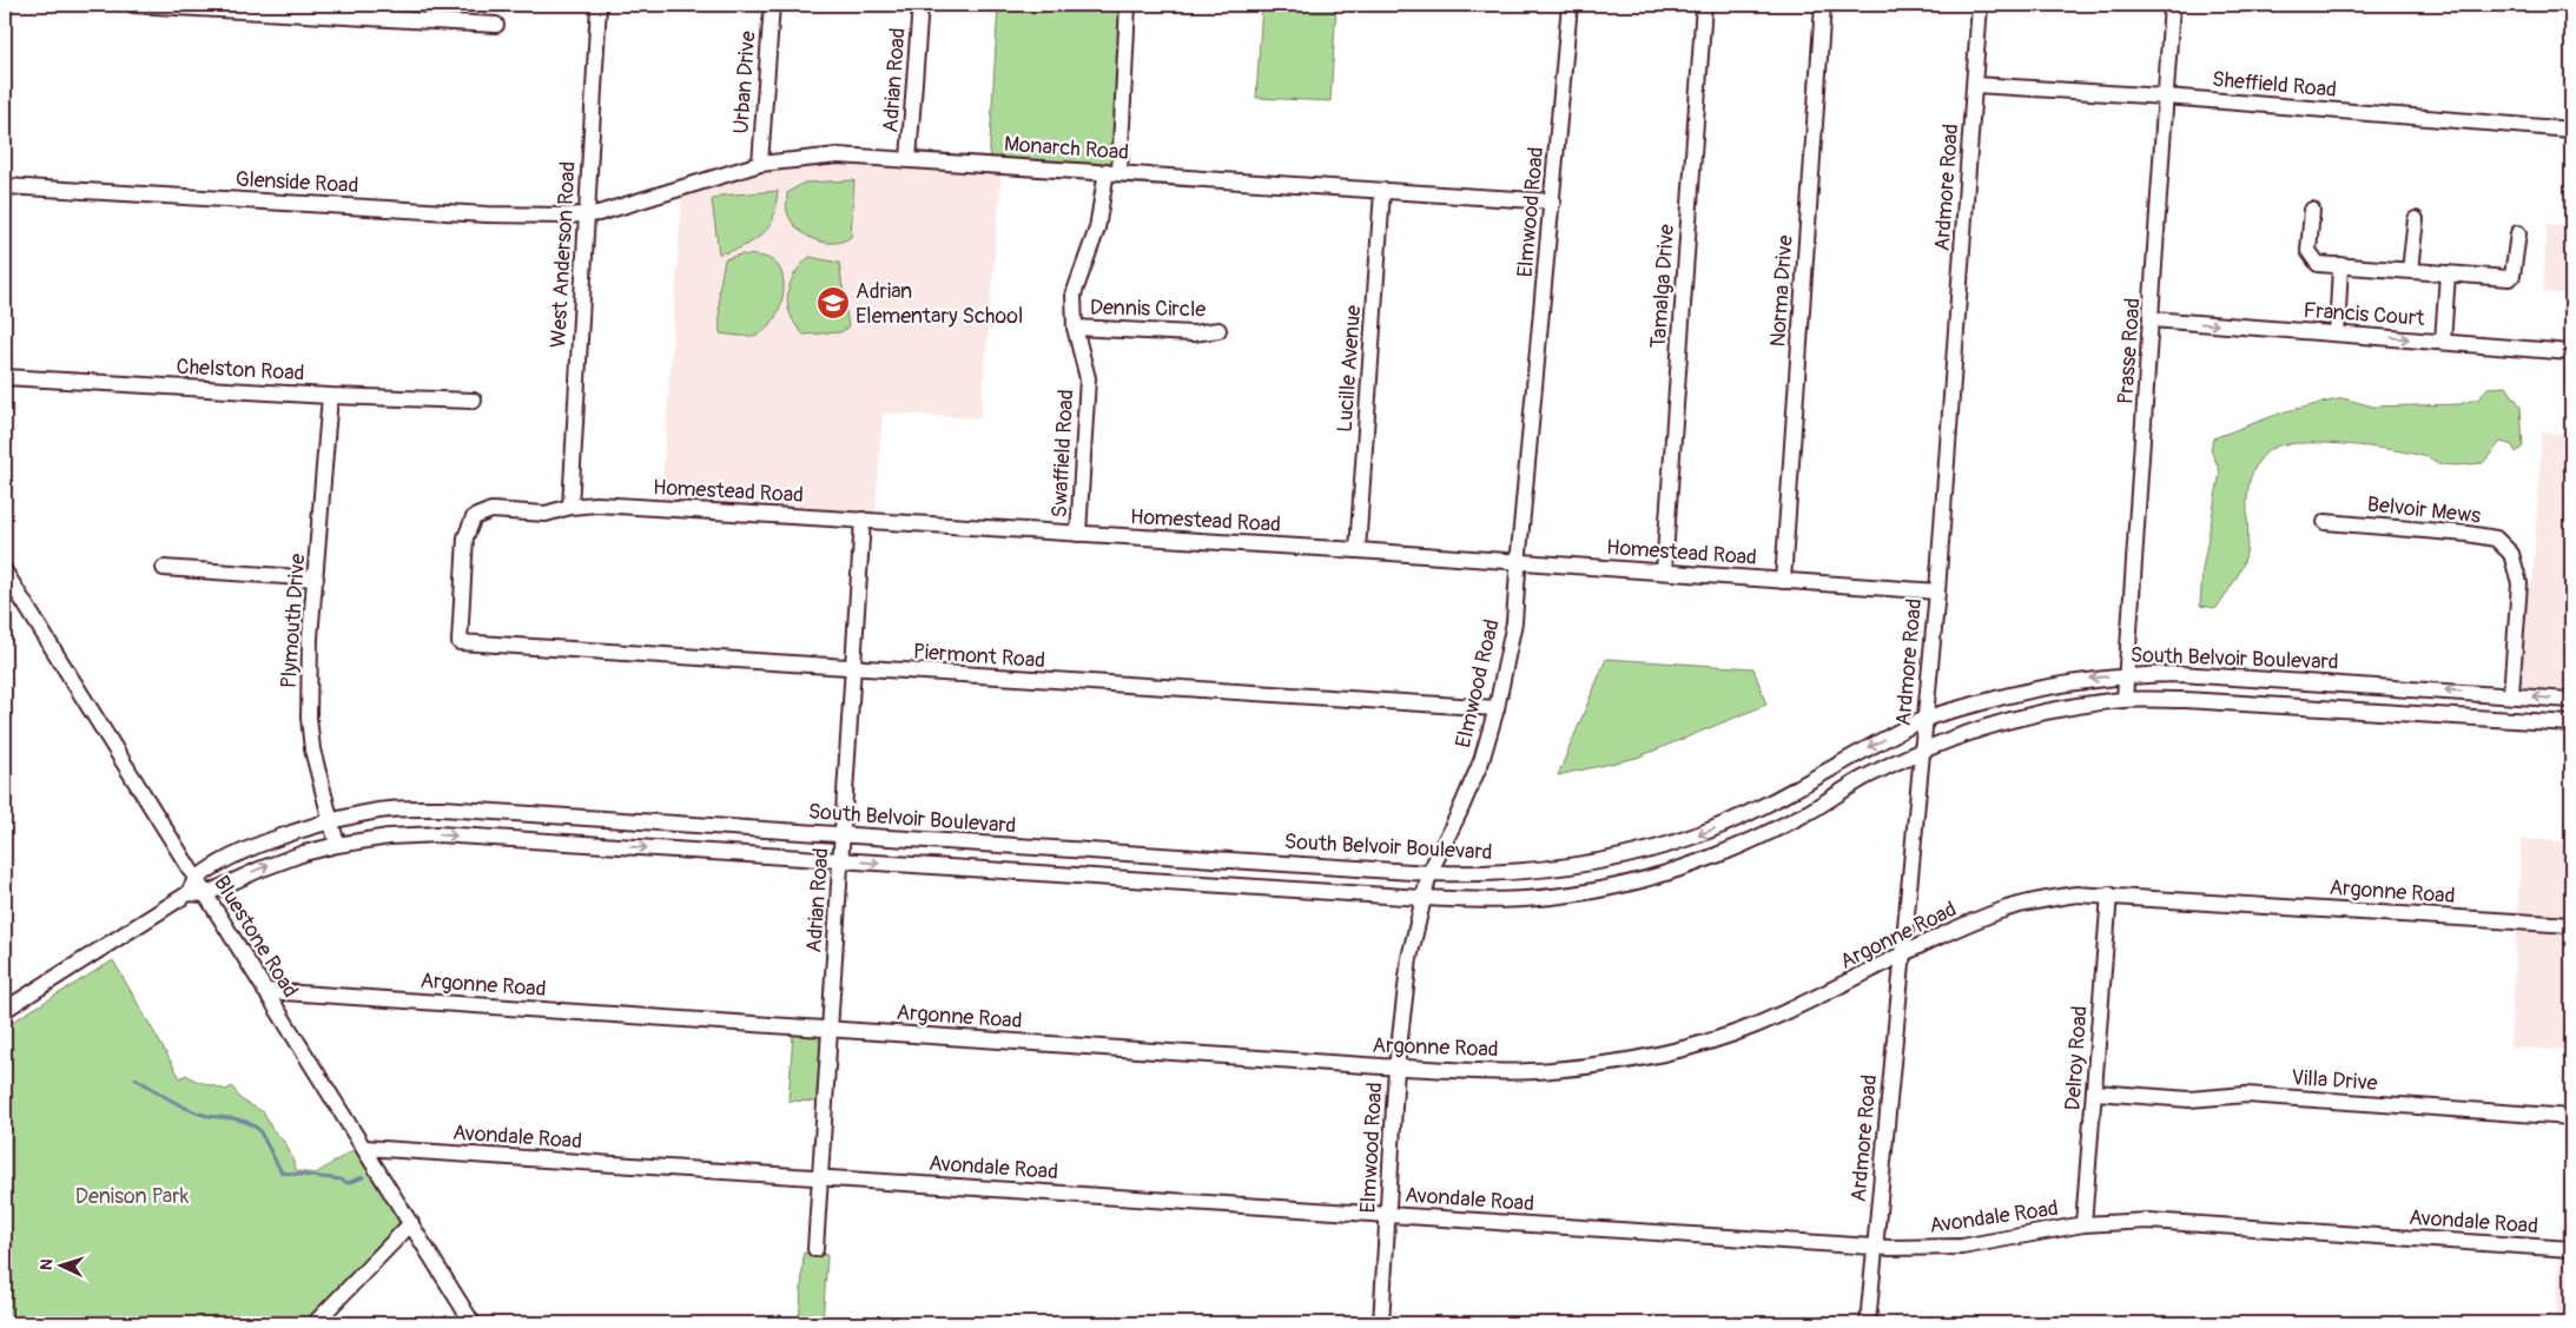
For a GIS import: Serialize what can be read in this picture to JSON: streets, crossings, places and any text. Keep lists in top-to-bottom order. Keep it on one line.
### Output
{"streets":{"street":["Adrian Road","Urban Drive","Sheffield Road","Monarch Road","Glenside Road","Ardmore Road","Elmwood Road","West Anderson Road","Tamalga Drive","Norma Drive","Dennis Circle","Francis Court","Prasse Road","Lucille Avenue","Chelston Road","Swaffield Road","Homestead Road","Belvoir Mews","Plymouth Drive","Piermont Road","South Belvoir Boulevard","Argonne Road","Bluestone Road","Delroy Road","Villa Drive","Avondale Road"]},"crossings":[["Adrian Road","Monarch Road"],["Adrian Road","Homestead Road"],["Adrian Road","Piermont Road"],["Adrian Road","South Belvoir Boulevard"],["Adrian Road","Argonne Road"],["Adrian Road","Avondale Road"],["Urban Drive","Monarch Road"],["Sheffield Road","Ardmore Road"],["Sheffield Road","Prasse Road"],["Monarch Road","Glenside Road"],["Monarch Road","Elmwood Road"],["Monarch Road","West Anderson Road"],["Monarch Road","Lucille Avenue"],["Monarch Road","Swaffield Road"],["Glenside Road","West Anderson Road"],["Ardmore Road","Homestead Road"],["Ardmore Road","South Belvoir Boulevard"],["Ardmore Road","Argonne Road"],["Ardmore Road","Avondale Road"],["Elmwood Road","Homestead Road"],["Elmwood Road","Piermont Road"],["Elmwood Road","South Belvoir Boulevard"],["Elmwood Road","Argonne Road"],["Elmwood Road","Avondale Road"],["West Anderson Road","Homestead Road"],["Tamalga Drive","Homestead Road"],["Norma Drive","Homestead Road"],["Dennis Circle","Swaffield Road"],["Francis Court","Prasse Road"],["Prasse Road","South Belvoir Boulevard"],["Lucille Avenue","Homestead Road"],["Chelston Road","Plymouth Drive"],["Swaffield Road","Homestead Road"],["Homestead Road","Piermont Road"],["Belvoir Mews","South Belvoir Boulevard"],["Plymouth Drive","South Belvoir Boulevard"],["South Belvoir Boulevard","Bluestone Road"],["Argonne Road","Bluestone Road"],["Argonne Road","Delroy Road"],["Bluestone Road","Avondale Road"],["Delroy Road","Villa Drive"],["Delroy Road","Avondale Road"]],"parks":["Denison Park"],"places":{"school or university":["Adrian Elementary School"]},"north":"left"}
